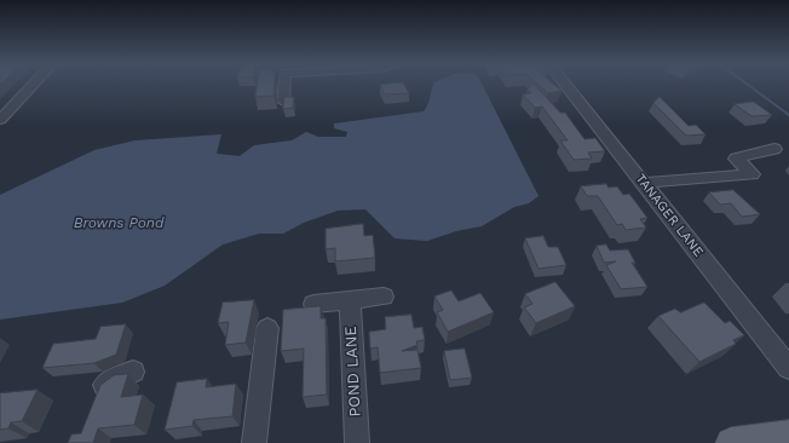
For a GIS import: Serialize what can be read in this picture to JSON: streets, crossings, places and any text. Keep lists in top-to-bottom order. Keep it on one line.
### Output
{"streets":{"street":["TANAGER LANE","POND LANE"]},"water":["Browns Pond"]}
